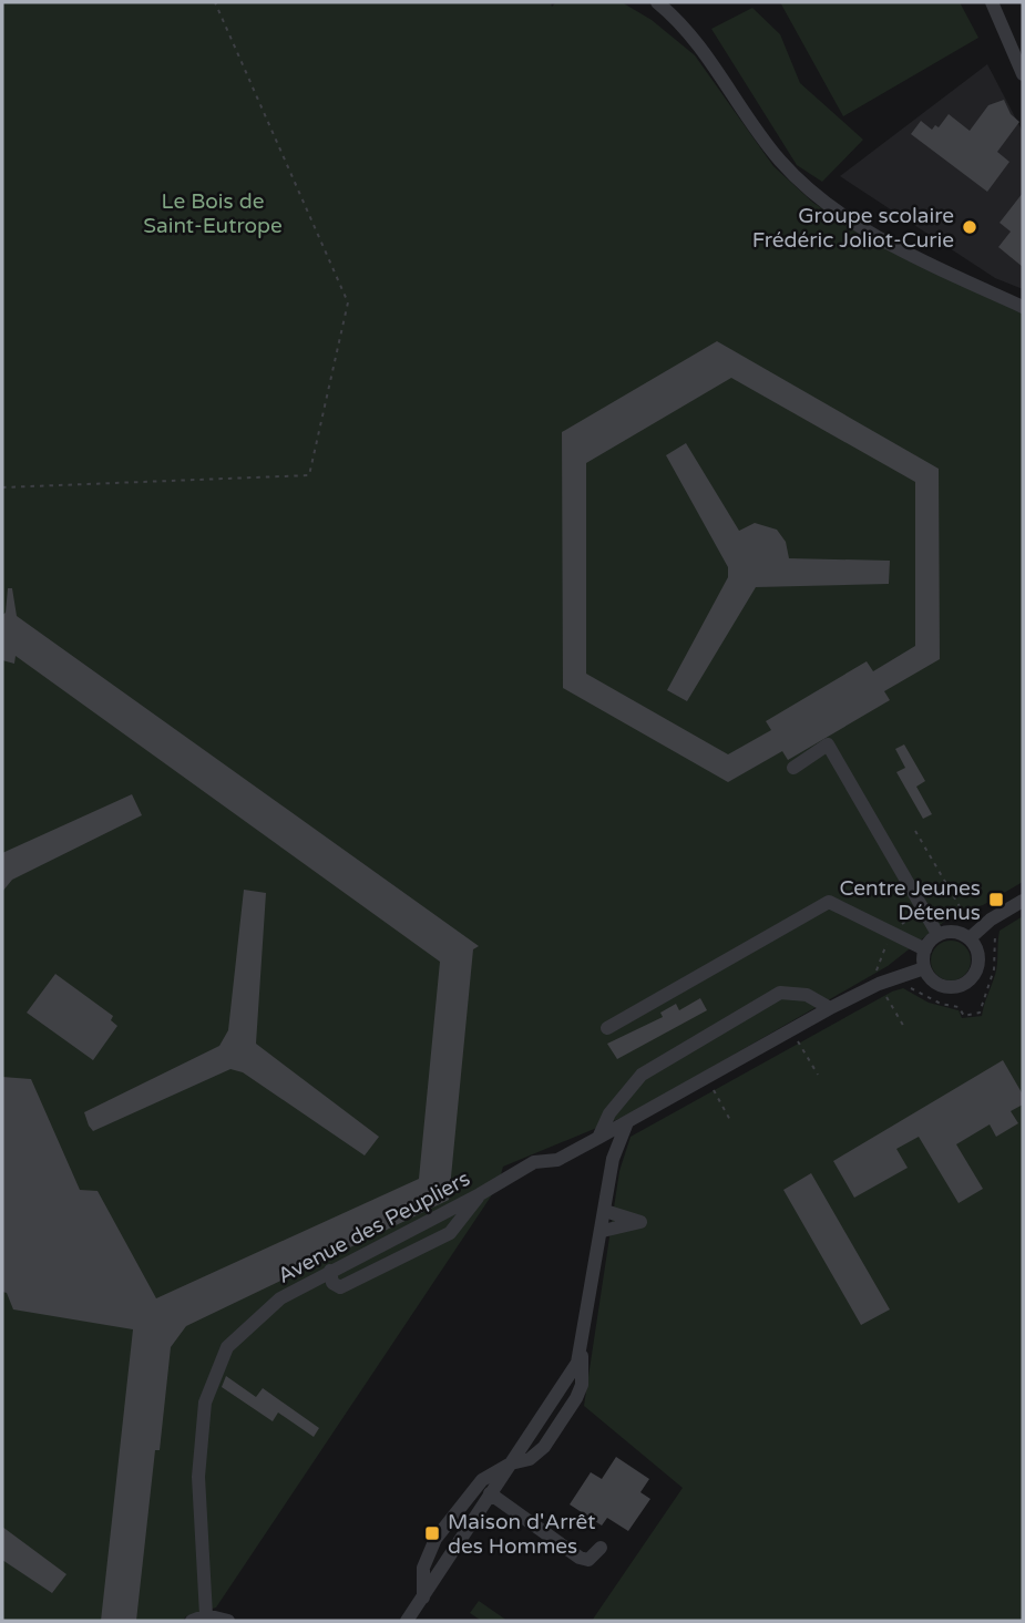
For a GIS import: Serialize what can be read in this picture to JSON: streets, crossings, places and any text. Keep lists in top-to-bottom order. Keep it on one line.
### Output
{"streets":{"street":["Avenue des Peupliers"]},"parks":["Le Bois de Saint-Eutrope"],"places":{"other":["Groupe scolaire Frédéric Joliot-Curie"],"transit":["Centre Jeunes Détenus","Maison d'Arrêt des Hommes"]}}
